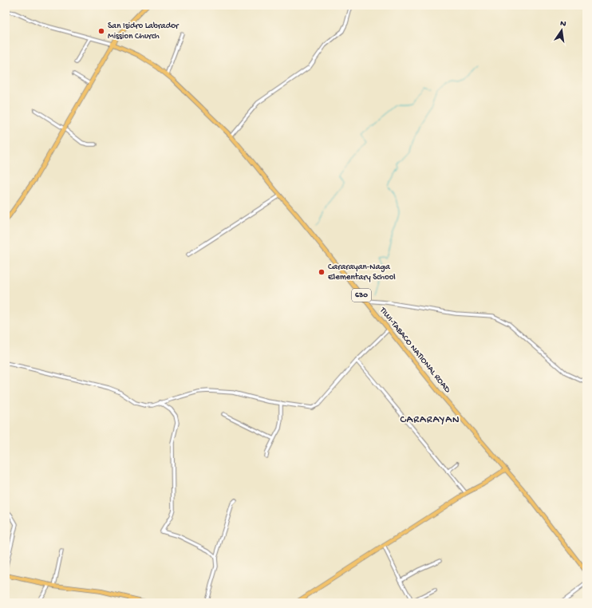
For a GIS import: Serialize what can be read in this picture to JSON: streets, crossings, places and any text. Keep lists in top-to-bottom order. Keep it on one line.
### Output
{"streets":{"main road":["630","TIWI-TABACO NATIONAL ROAD"]},"districts":["CARARAYAN"],"places":["San Isidro Labrador Mission Church","Cararayan-Naga Elementary School"],"north":"top"}
